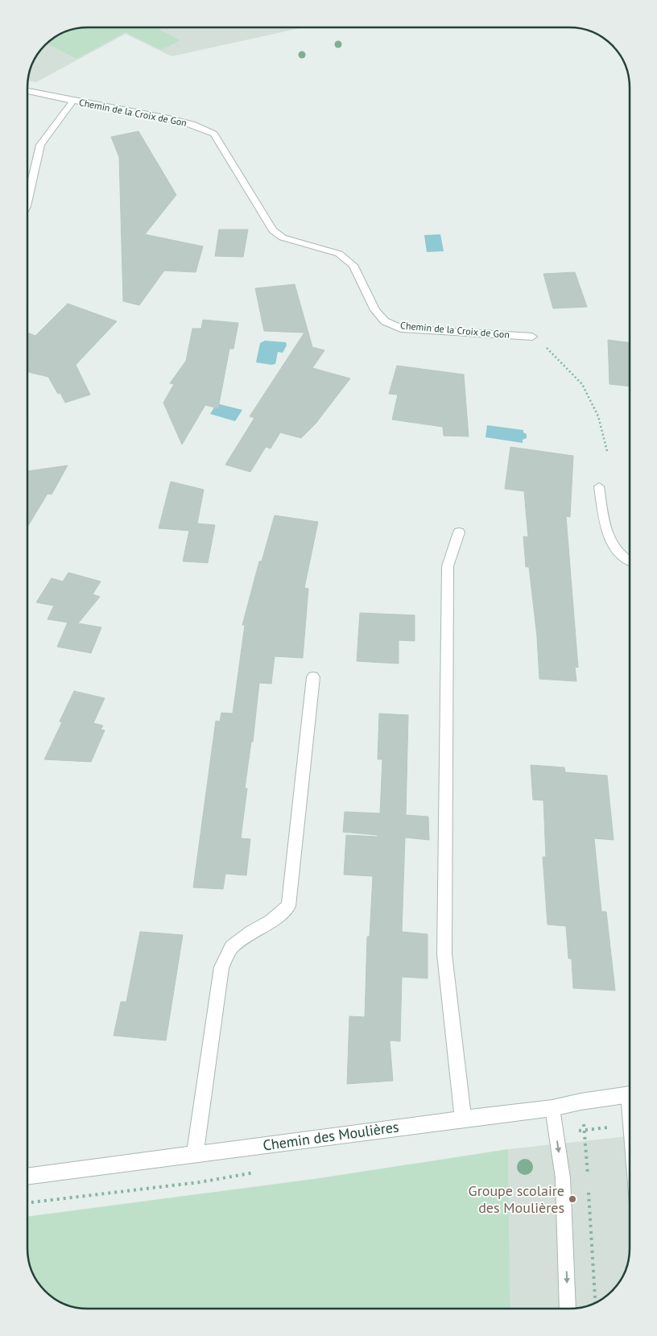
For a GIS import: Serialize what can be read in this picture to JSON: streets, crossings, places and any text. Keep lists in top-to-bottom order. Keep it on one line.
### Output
{"streets":{"street":["Chemin de la Croix de Gon","Chemin des Moulières"]},"places":["Groupe scolaire des Moulières"]}
